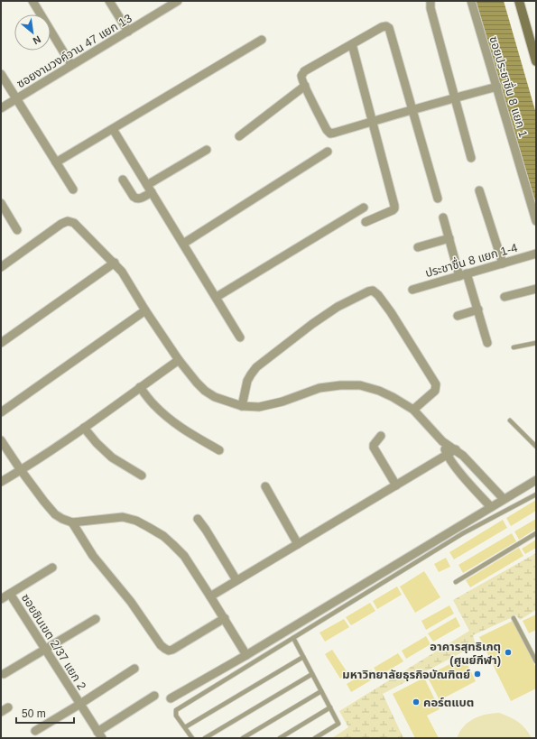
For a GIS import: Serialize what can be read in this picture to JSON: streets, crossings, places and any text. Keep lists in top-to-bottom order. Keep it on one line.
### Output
{"streets":{"street":["ซอยงามวงค์วาน 47 แยก 13","ซอยประชาชื่น 8 แยก 1","ประชาชื่น 8 แยก 1-4","ซอยชินเขต 2/37 แยก 2"]},"places":["อาคารสุทธิเกตุ (ศูนย์กีฬา)","มหาวิทยาลัยธุรกิจบัณฑิตย์","คอร์ตแบต"],"scale_bar":"50 m","north":"bottom right"}
